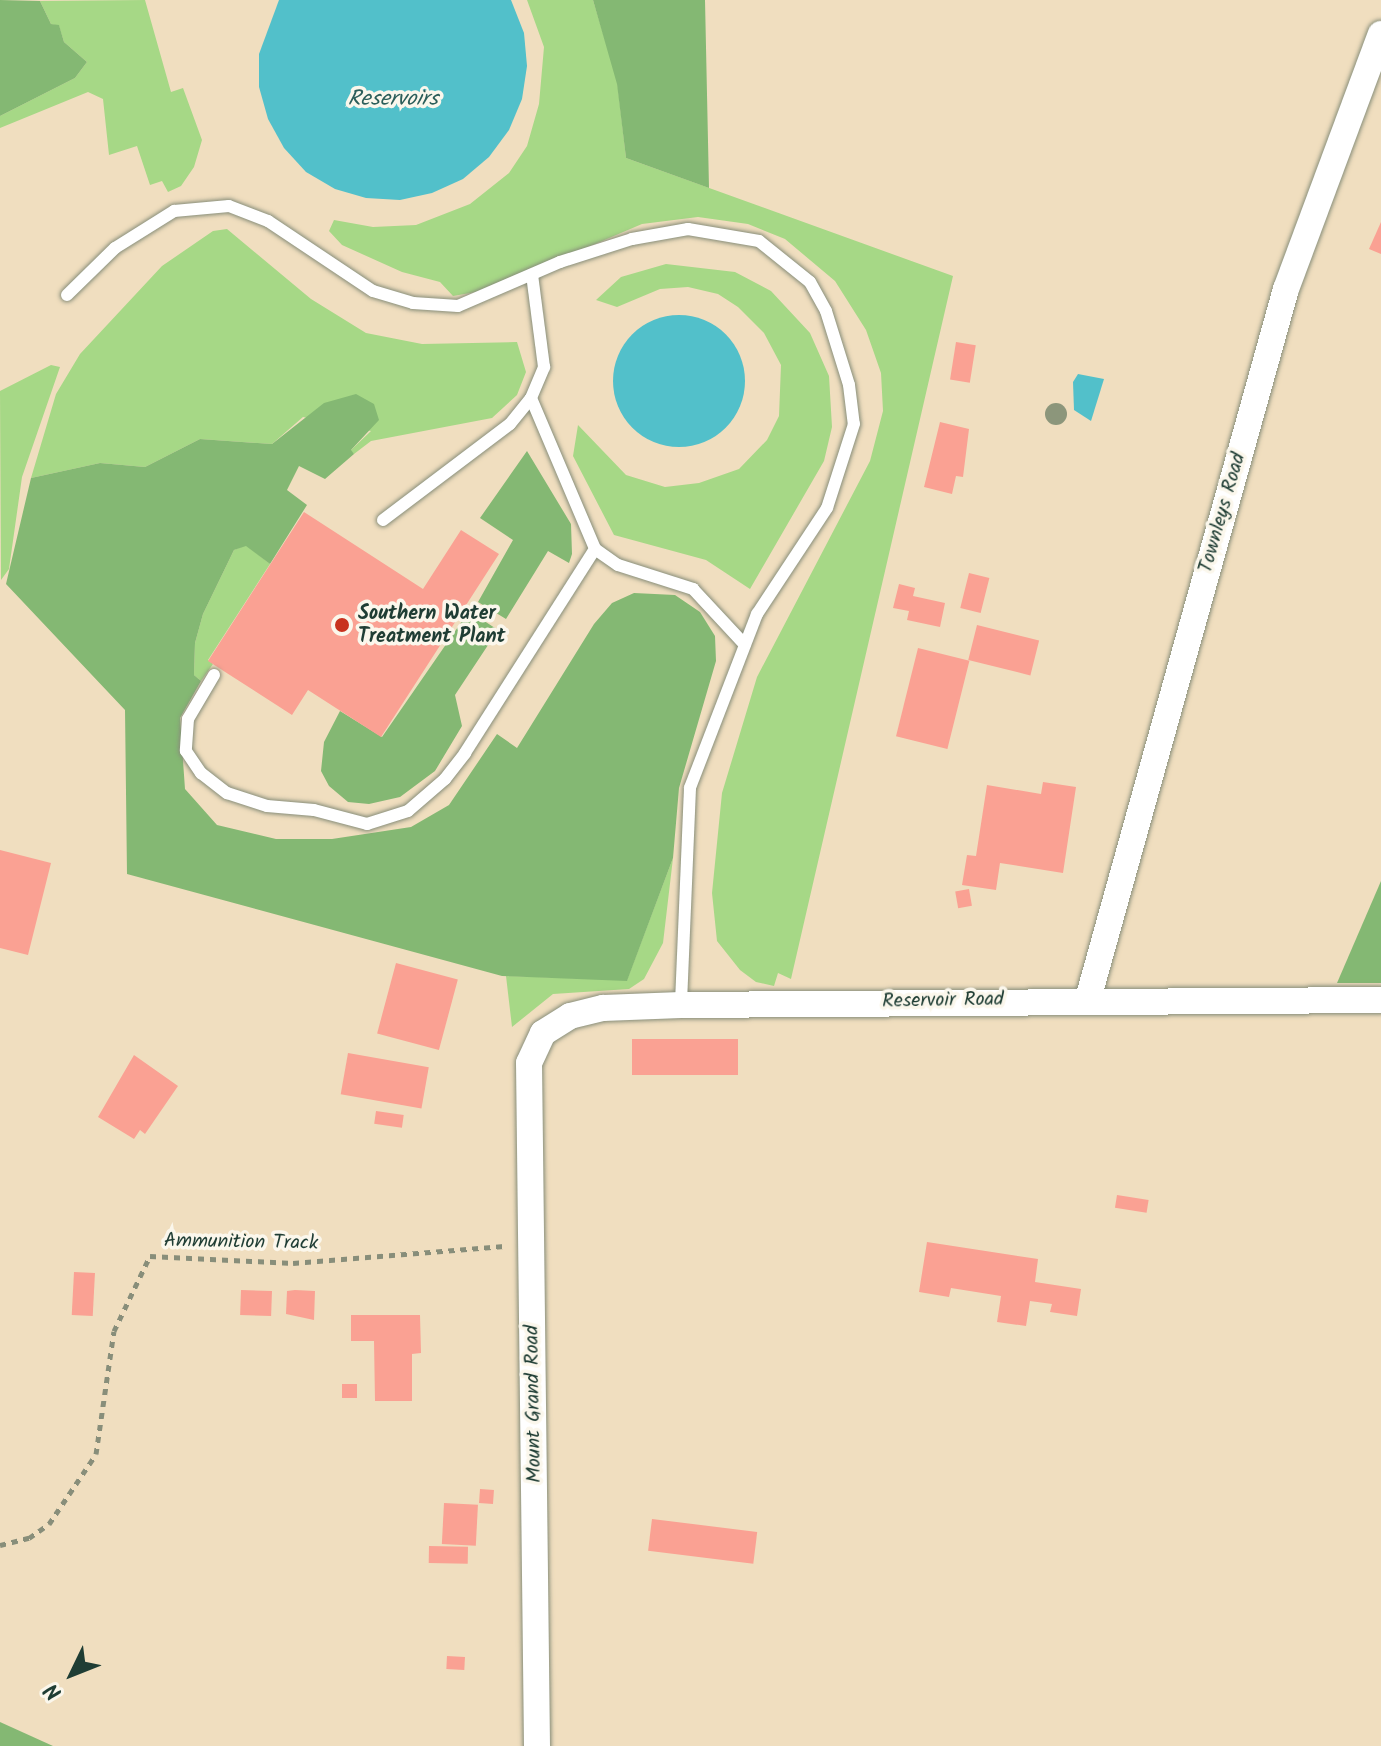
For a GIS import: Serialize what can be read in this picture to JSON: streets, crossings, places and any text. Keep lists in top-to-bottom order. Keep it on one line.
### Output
{"streets":{"street":["Townleys Road","Reservoir Road","Mount Grand Road"],"path":["Ammunition Track"]},"crossings":[["Townleys Road","Reservoir Road"],["Reservoir Road","Mount Grand Road"],["Ammunition Track","Mount Grand Road"]],"water":["Reservoirs"],"places":["Southern Water Treatment Plant"],"north":"bottom left"}
